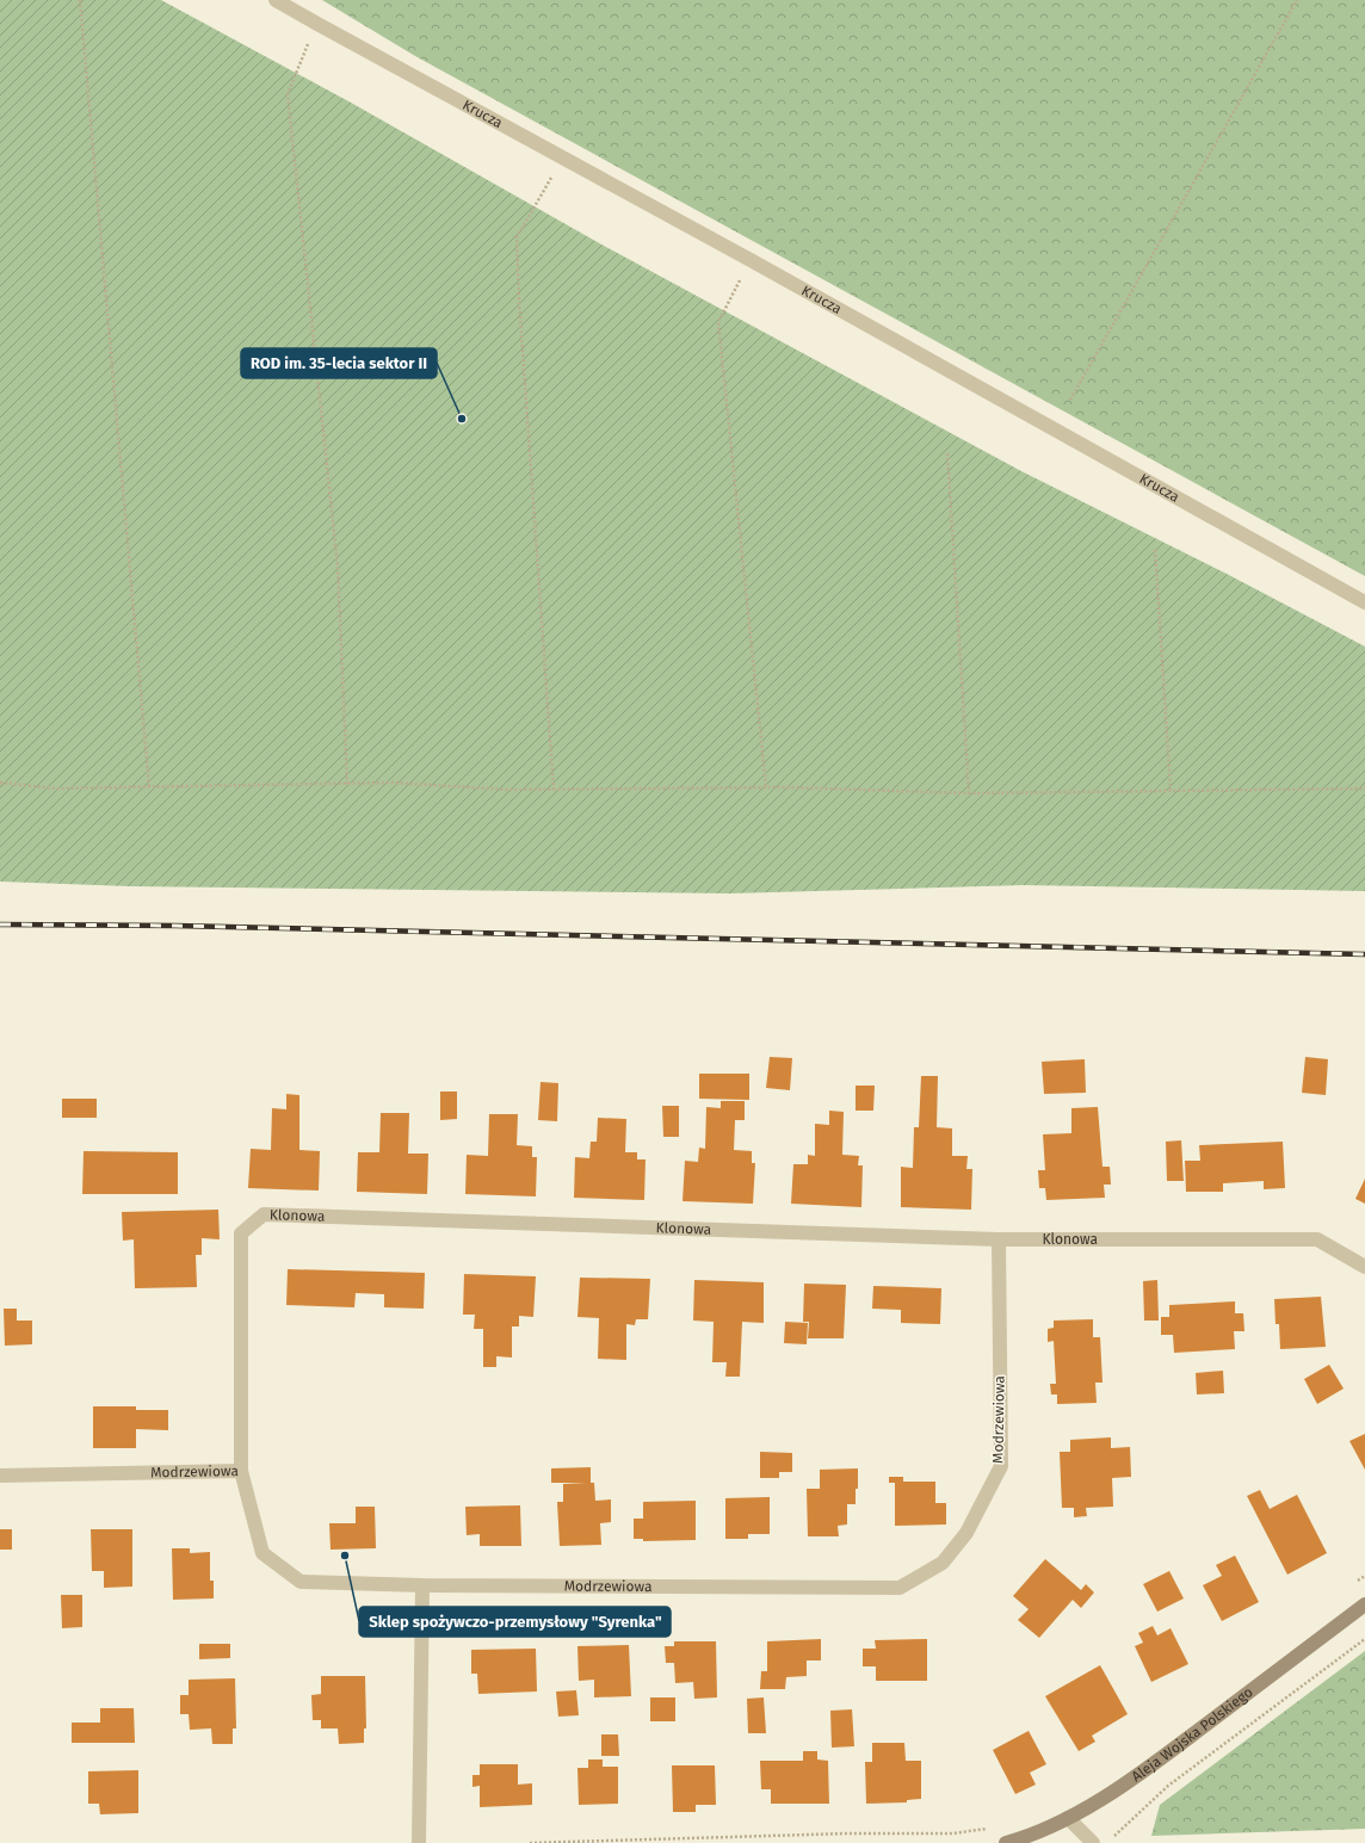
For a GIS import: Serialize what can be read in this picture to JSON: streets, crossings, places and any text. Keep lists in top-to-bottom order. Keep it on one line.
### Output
{"streets":{"street":["Krucza","Klonowa","Modrzewiowa","Aleja Wojska Polskiego"]},"crossings":[["Klonowa","Modrzewiowa"]],"places":["ROD im. 35-lecia sektor II","Sklep spożywczo-przemysłowy \"Syrenka\""]}
